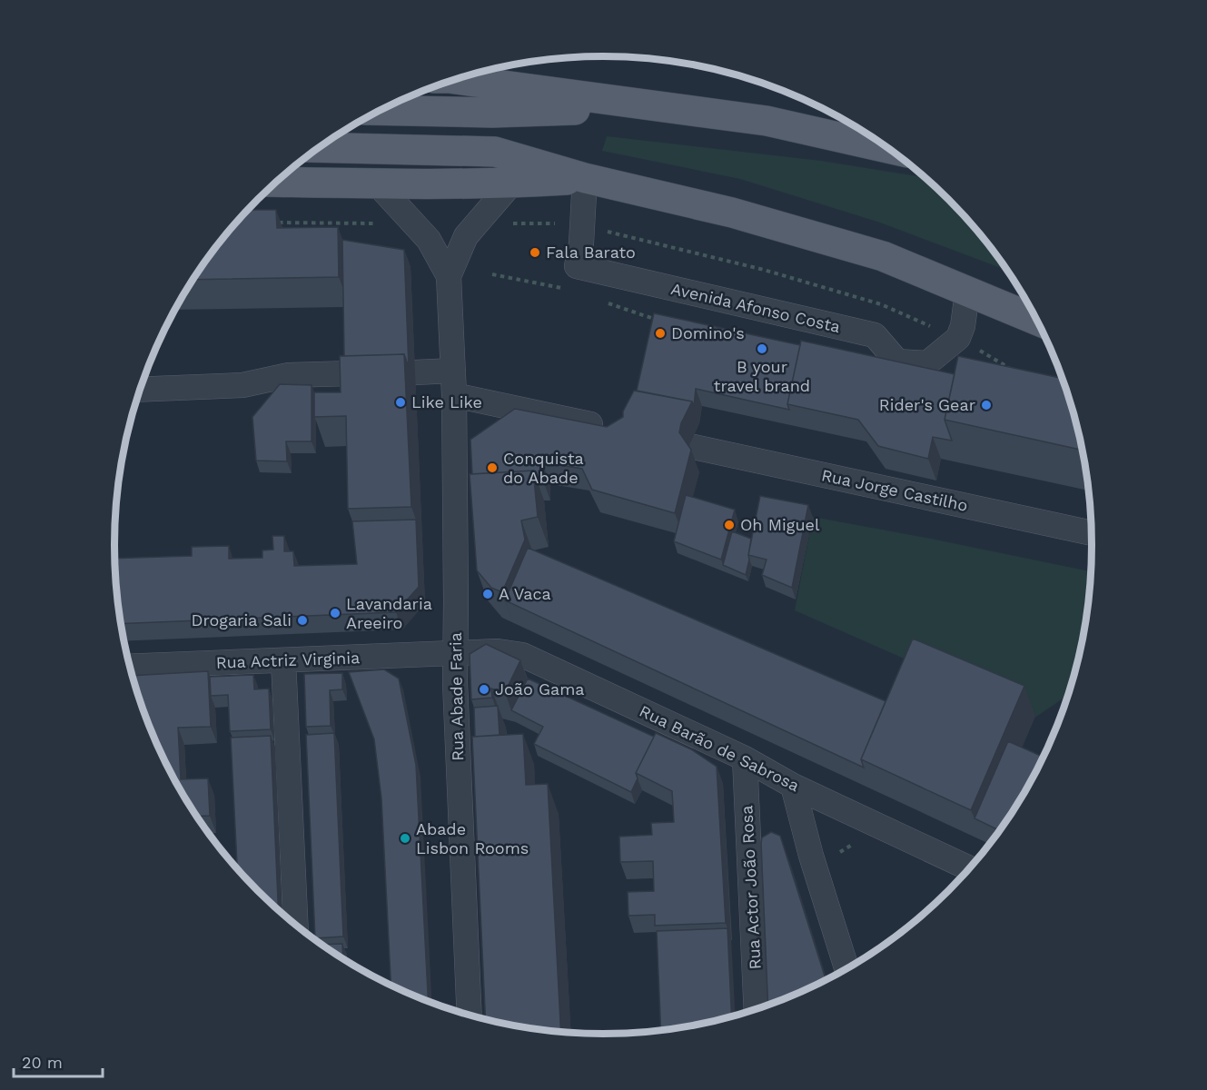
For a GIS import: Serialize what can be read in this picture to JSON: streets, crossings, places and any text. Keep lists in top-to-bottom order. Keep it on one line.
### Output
{"streets":{"street":["Avenida Afonso Costa","Rua Jorge Castilho","Rua Actriz Virginia","Rua Abade Faria","Rua Barão de Sabrosa","Rua Actor João Rosa"]},"crossings":[["Rua Actriz Virginia","Rua Abade Faria"],["Rua Actriz Virginia","Rua Barão de Sabrosa"],["Rua Abade Faria","Rua Barão de Sabrosa"],["Rua Barão de Sabrosa","Rua Actor João Rosa"]],"places":["Fala Barato","Domino's","B your travel brand","Like Like","Rider's Gear","Conquista do Abade","Oh Miguel","A Vaca","Lavandaria Areeiro","Drogaria Sali","João Gama","Abade Lisbon Rooms"],"scale_bar":"20 m"}
